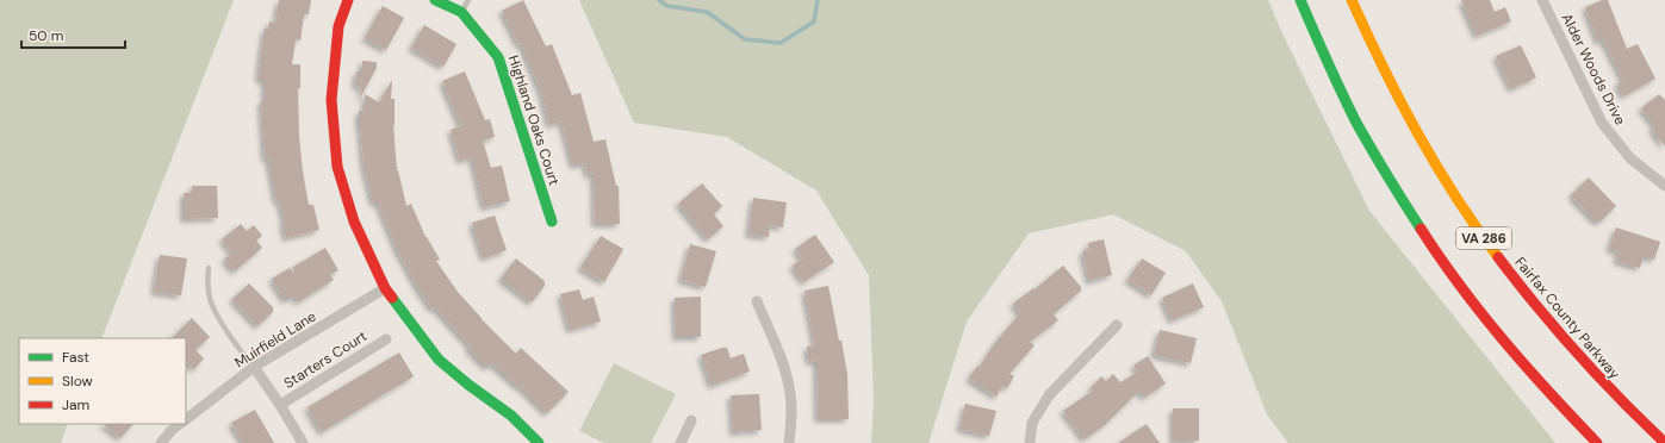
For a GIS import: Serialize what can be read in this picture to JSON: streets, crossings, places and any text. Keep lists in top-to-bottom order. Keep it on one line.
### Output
{"streets":{"main road":["Highland Oaks Court","VA 286","Fairfax County Parkway"],"street":["Alder Woods Drive","Muirfield Lane","Starters Court"]},"legend":["Fast","Slow","Jam"],"scale_bar":"50 m"}
